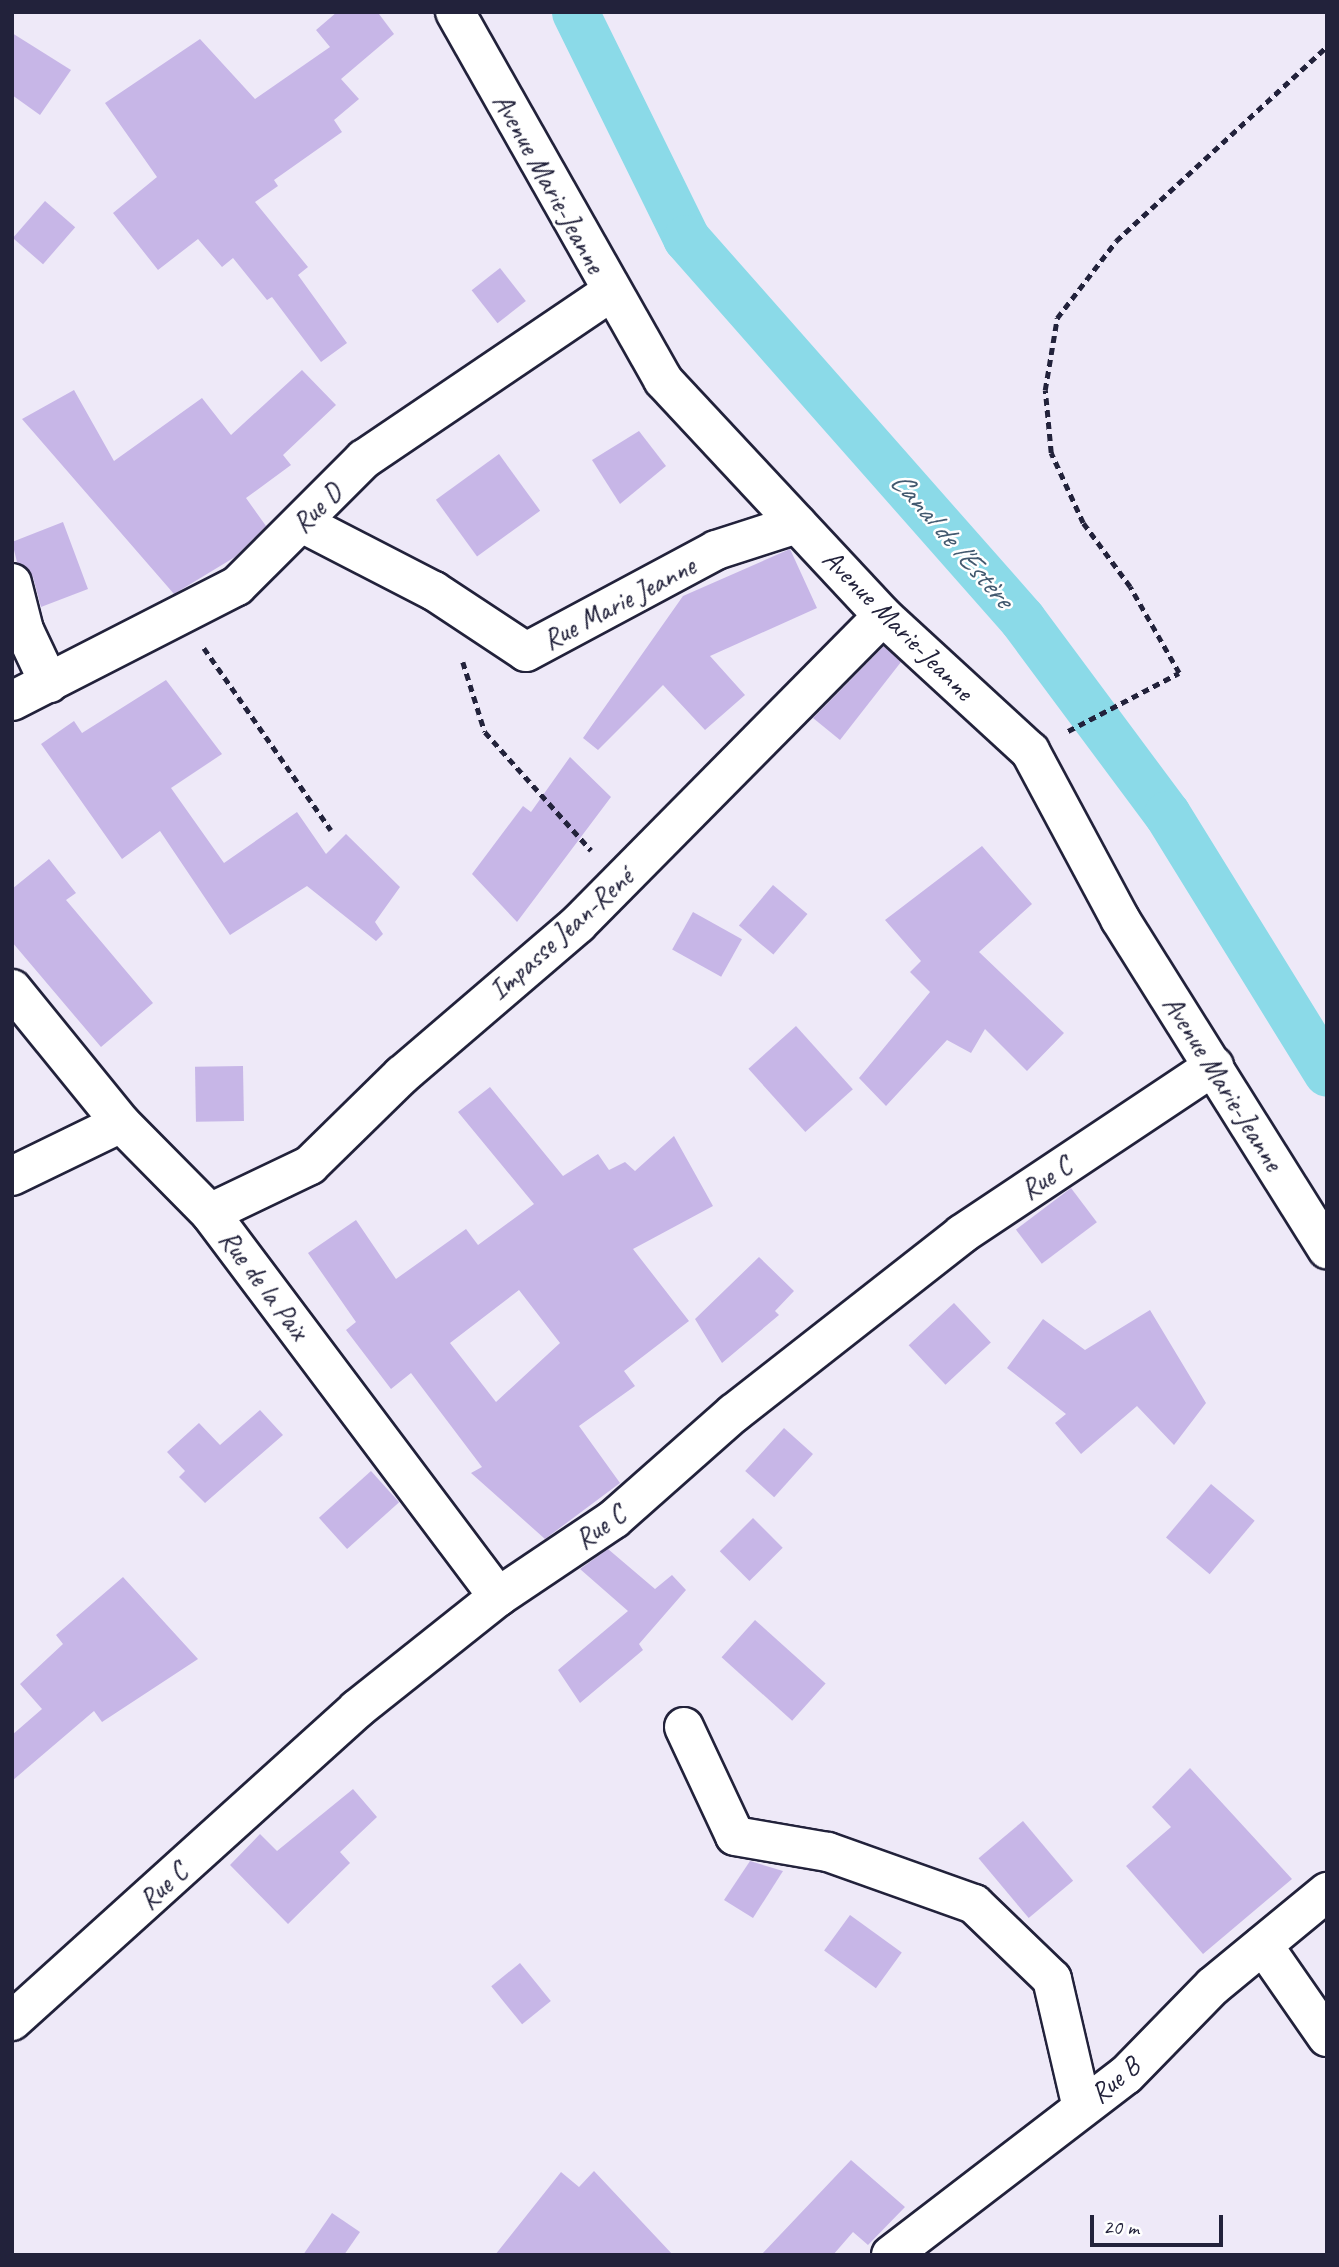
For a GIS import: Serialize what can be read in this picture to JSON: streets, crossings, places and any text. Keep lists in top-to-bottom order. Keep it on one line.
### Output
{"streets":{"street":["Avenue Marie-Jeanne","Rue D","Rue Marie Jeanne","Impasse Jean-René","Rue C","Rue de la Paix","Rue B"]},"crossings":[["Avenue Marie-Jeanne","Rue D"],["Avenue Marie-Jeanne","Rue Marie Jeanne"],["Avenue Marie-Jeanne","Impasse Jean-René"],["Avenue Marie-Jeanne","Rue C"],["Rue D","Rue Marie Jeanne"],["Impasse Jean-René","Rue de la Paix"],["Rue C","Rue de la Paix"]],"water":["Canal de l'Estère"],"scale_bar":"20 m"}
